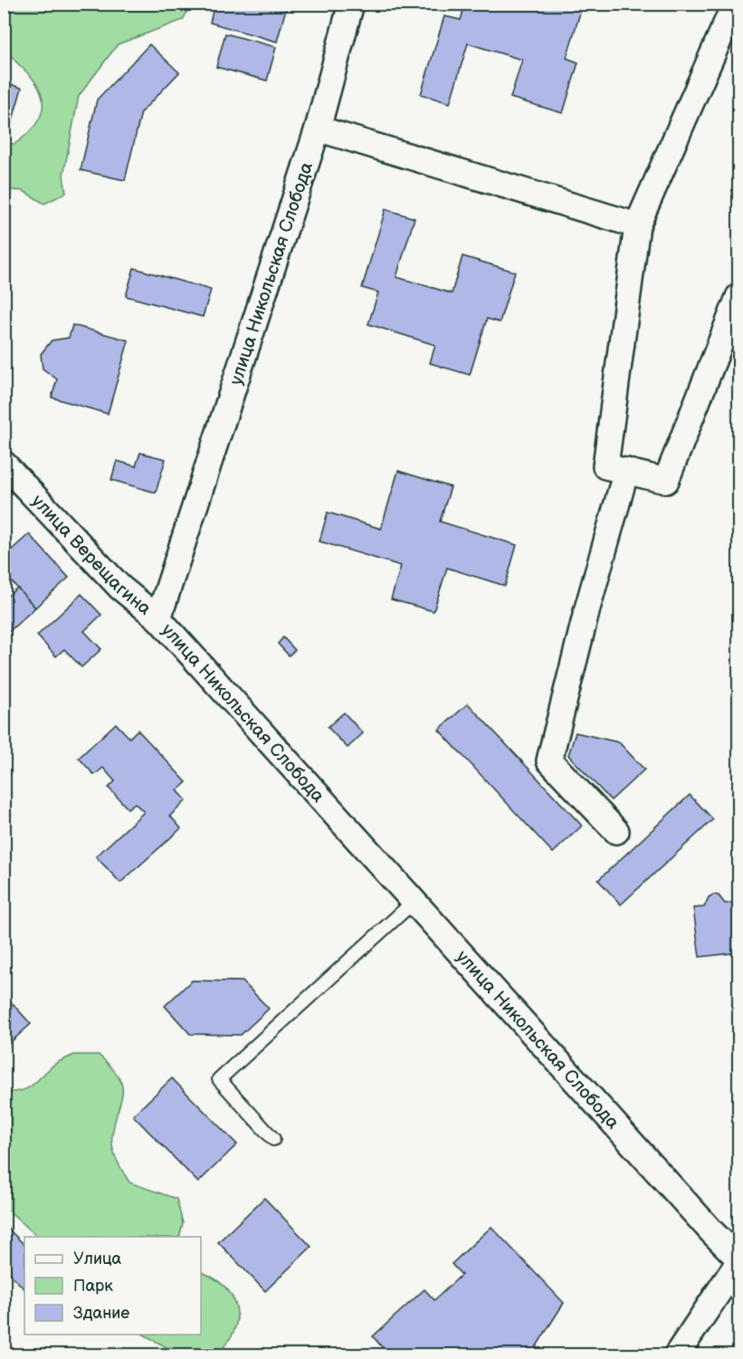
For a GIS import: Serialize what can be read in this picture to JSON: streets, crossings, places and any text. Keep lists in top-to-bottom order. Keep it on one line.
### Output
{"streets":{"street":["улица Никольская Слобода","улица Верещагина"]},"crossings":[["улица Никольская Слобода","улица Верещагина"]],"legend":["Улица","Парк","Здание"]}
